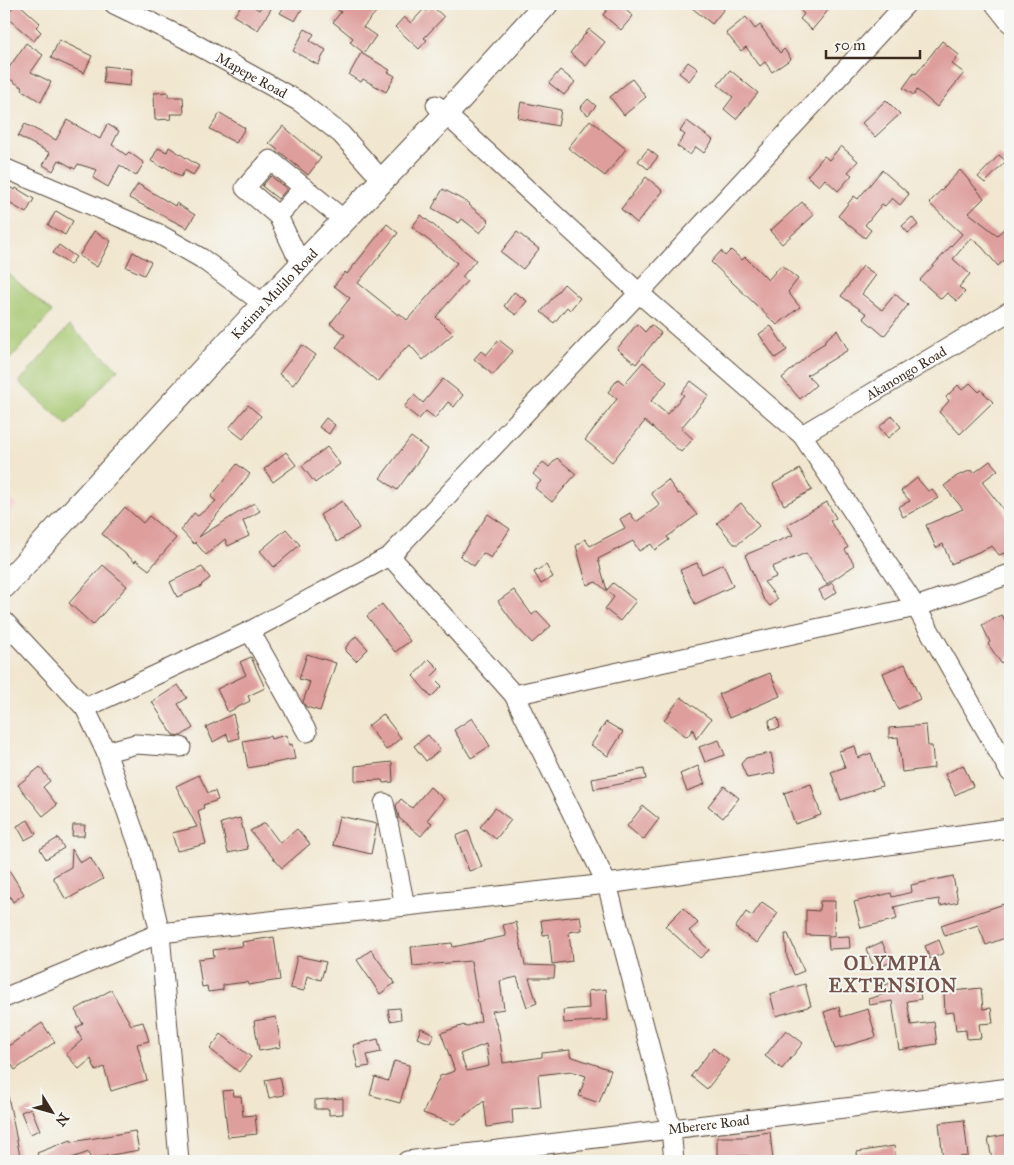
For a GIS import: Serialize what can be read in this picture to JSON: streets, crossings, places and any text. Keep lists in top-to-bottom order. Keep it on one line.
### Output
{"streets":{"main road":["Katima Mulilo Road"],"street":["Mapepe Road","Akanongo Road","Mberere Road"]},"crossings":[["Mapepe Road","Katima Mulilo Road"]],"districts":["OLYMPIA EXTENSION"],"scale_bar":"50 m","north":"bottom right"}
